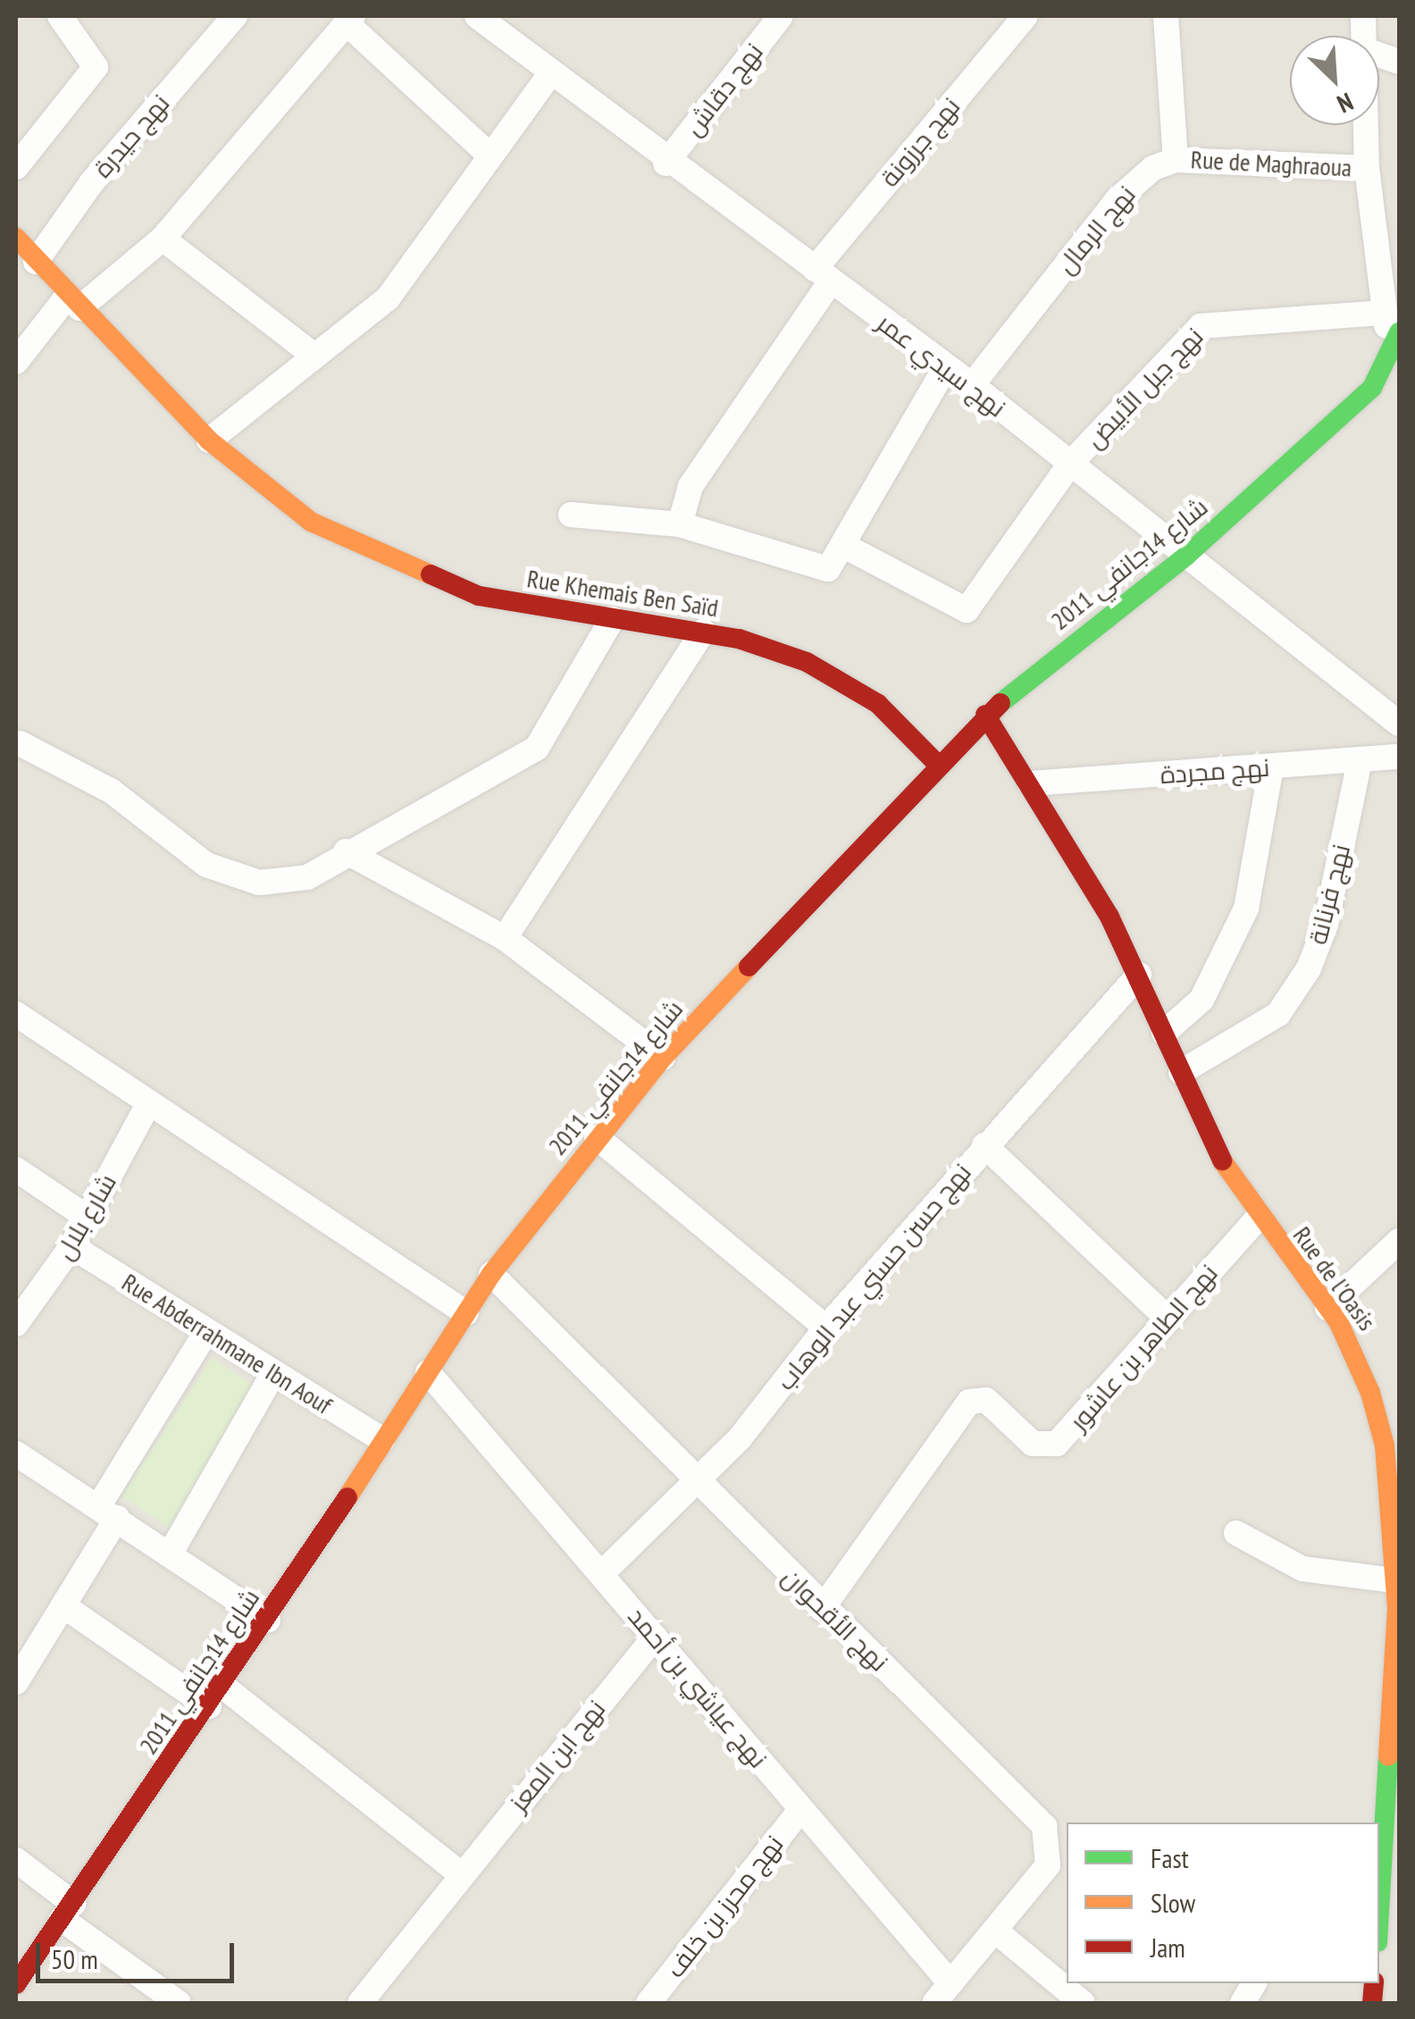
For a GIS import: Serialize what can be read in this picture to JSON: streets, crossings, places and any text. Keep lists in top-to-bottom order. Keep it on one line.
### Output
{"streets":{"street":["نهج دقاش","نهج حيدرة","نهج جرزونة","Rue de Maghraoua","نهج الرمال","نهج سيدي عمر","نهج جبل الأبيض","شارع 14جانفي 2011","Rue Khemais Ben Saïd","نهج مجردة","نهج فرنانة","شارع بلال","نهج حسن حسني عبد الوهاب","Rue de l'Oasis","Rue Abderrahmane Ibn Aouf","نهج الطاهر بن عاشور","نهج الأقحوان","نهج عياشي بن أحمد","نهج ابن المعز","نهج محرز بن خلف"]},"crossings":[["نهج دقاش","نهج سيدي عمر"],["نهج حيدرة","Rue Khemais Ben Saïd"],["نهج جرزونة","نهج سيدي عمر"],["Rue de Maghraoua","نهج الرمال"],["نهج الرمال","نهج سيدي عمر"],["نهج سيدي عمر","نهج جبل الأبيض"],["نهج سيدي عمر","شارع 14جانفي 2011"],["نهج جبل الأبيض","شارع 14جانفي 2011"],["شارع 14جانفي 2011","Rue Khemais Ben Saïd"],["شارع 14جانفي 2011","Rue de l'Oasis"],["شارع 14جانفي 2011","Rue Abderrahmane Ibn Aouf"],["شارع 14جانفي 2011","نهج الأقحوان"],["شارع 14جانفي 2011","نهج عياشي بن أحمد"],["نهج مجردة","نهج فرنانة"],["نهج مجردة","Rue de l'Oasis"],["نهج فرنانة","Rue de l'Oasis"],["شارع بلال","Rue Abderrahmane Ibn Aouf"],["نهج حسن حسني عبد الوهاب","Rue de l'Oasis"],["نهج حسن حسني عبد الوهاب","نهج الأقحوان"],["نهج حسن حسني عبد الوهاب","نهج عياشي بن أحمد"],["Rue de l'Oasis","نهج الطاهر بن عاشور"],["نهج الطاهر بن عاشور","نهج الأقحوان"],["نهج الأقحوان","نهج عياشي بن أحمد"],["نهج عياشي بن أحمد","نهج ابن المعز"],["نهج عياشي بن أحمد","نهج محرز بن خلف"]],"legend":["Fast","Slow","Jam"],"scale_bar":"50 m","north":"bottom right"}
